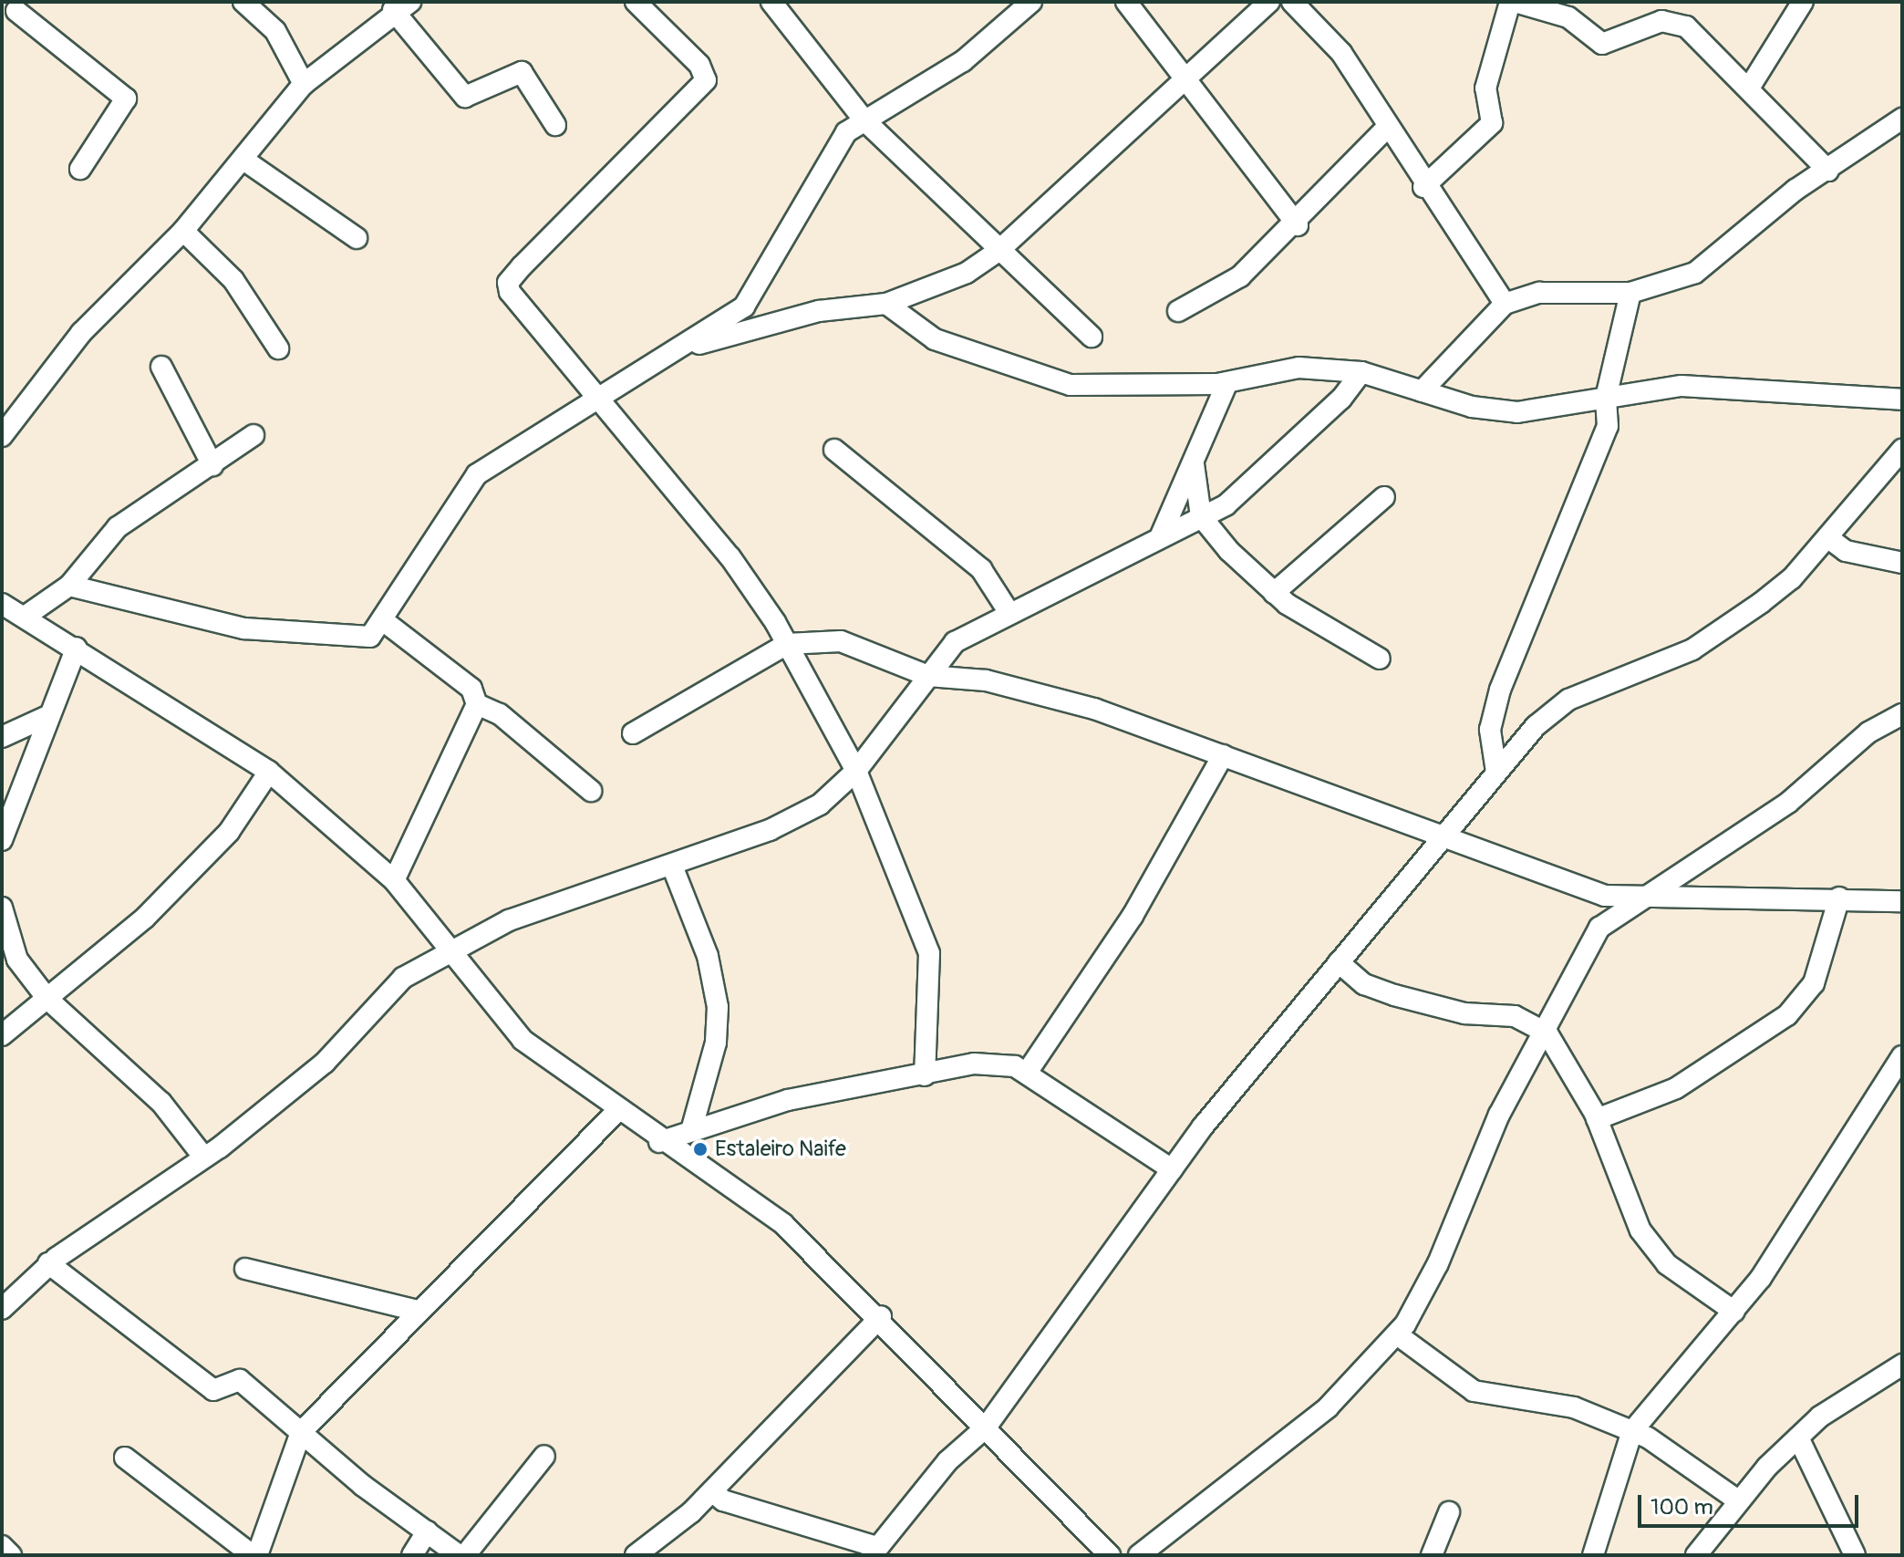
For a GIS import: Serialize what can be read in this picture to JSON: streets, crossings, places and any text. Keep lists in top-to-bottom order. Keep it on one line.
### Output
{"places":["Estaleiro Naife"],"scale_bar":"100 m"}
